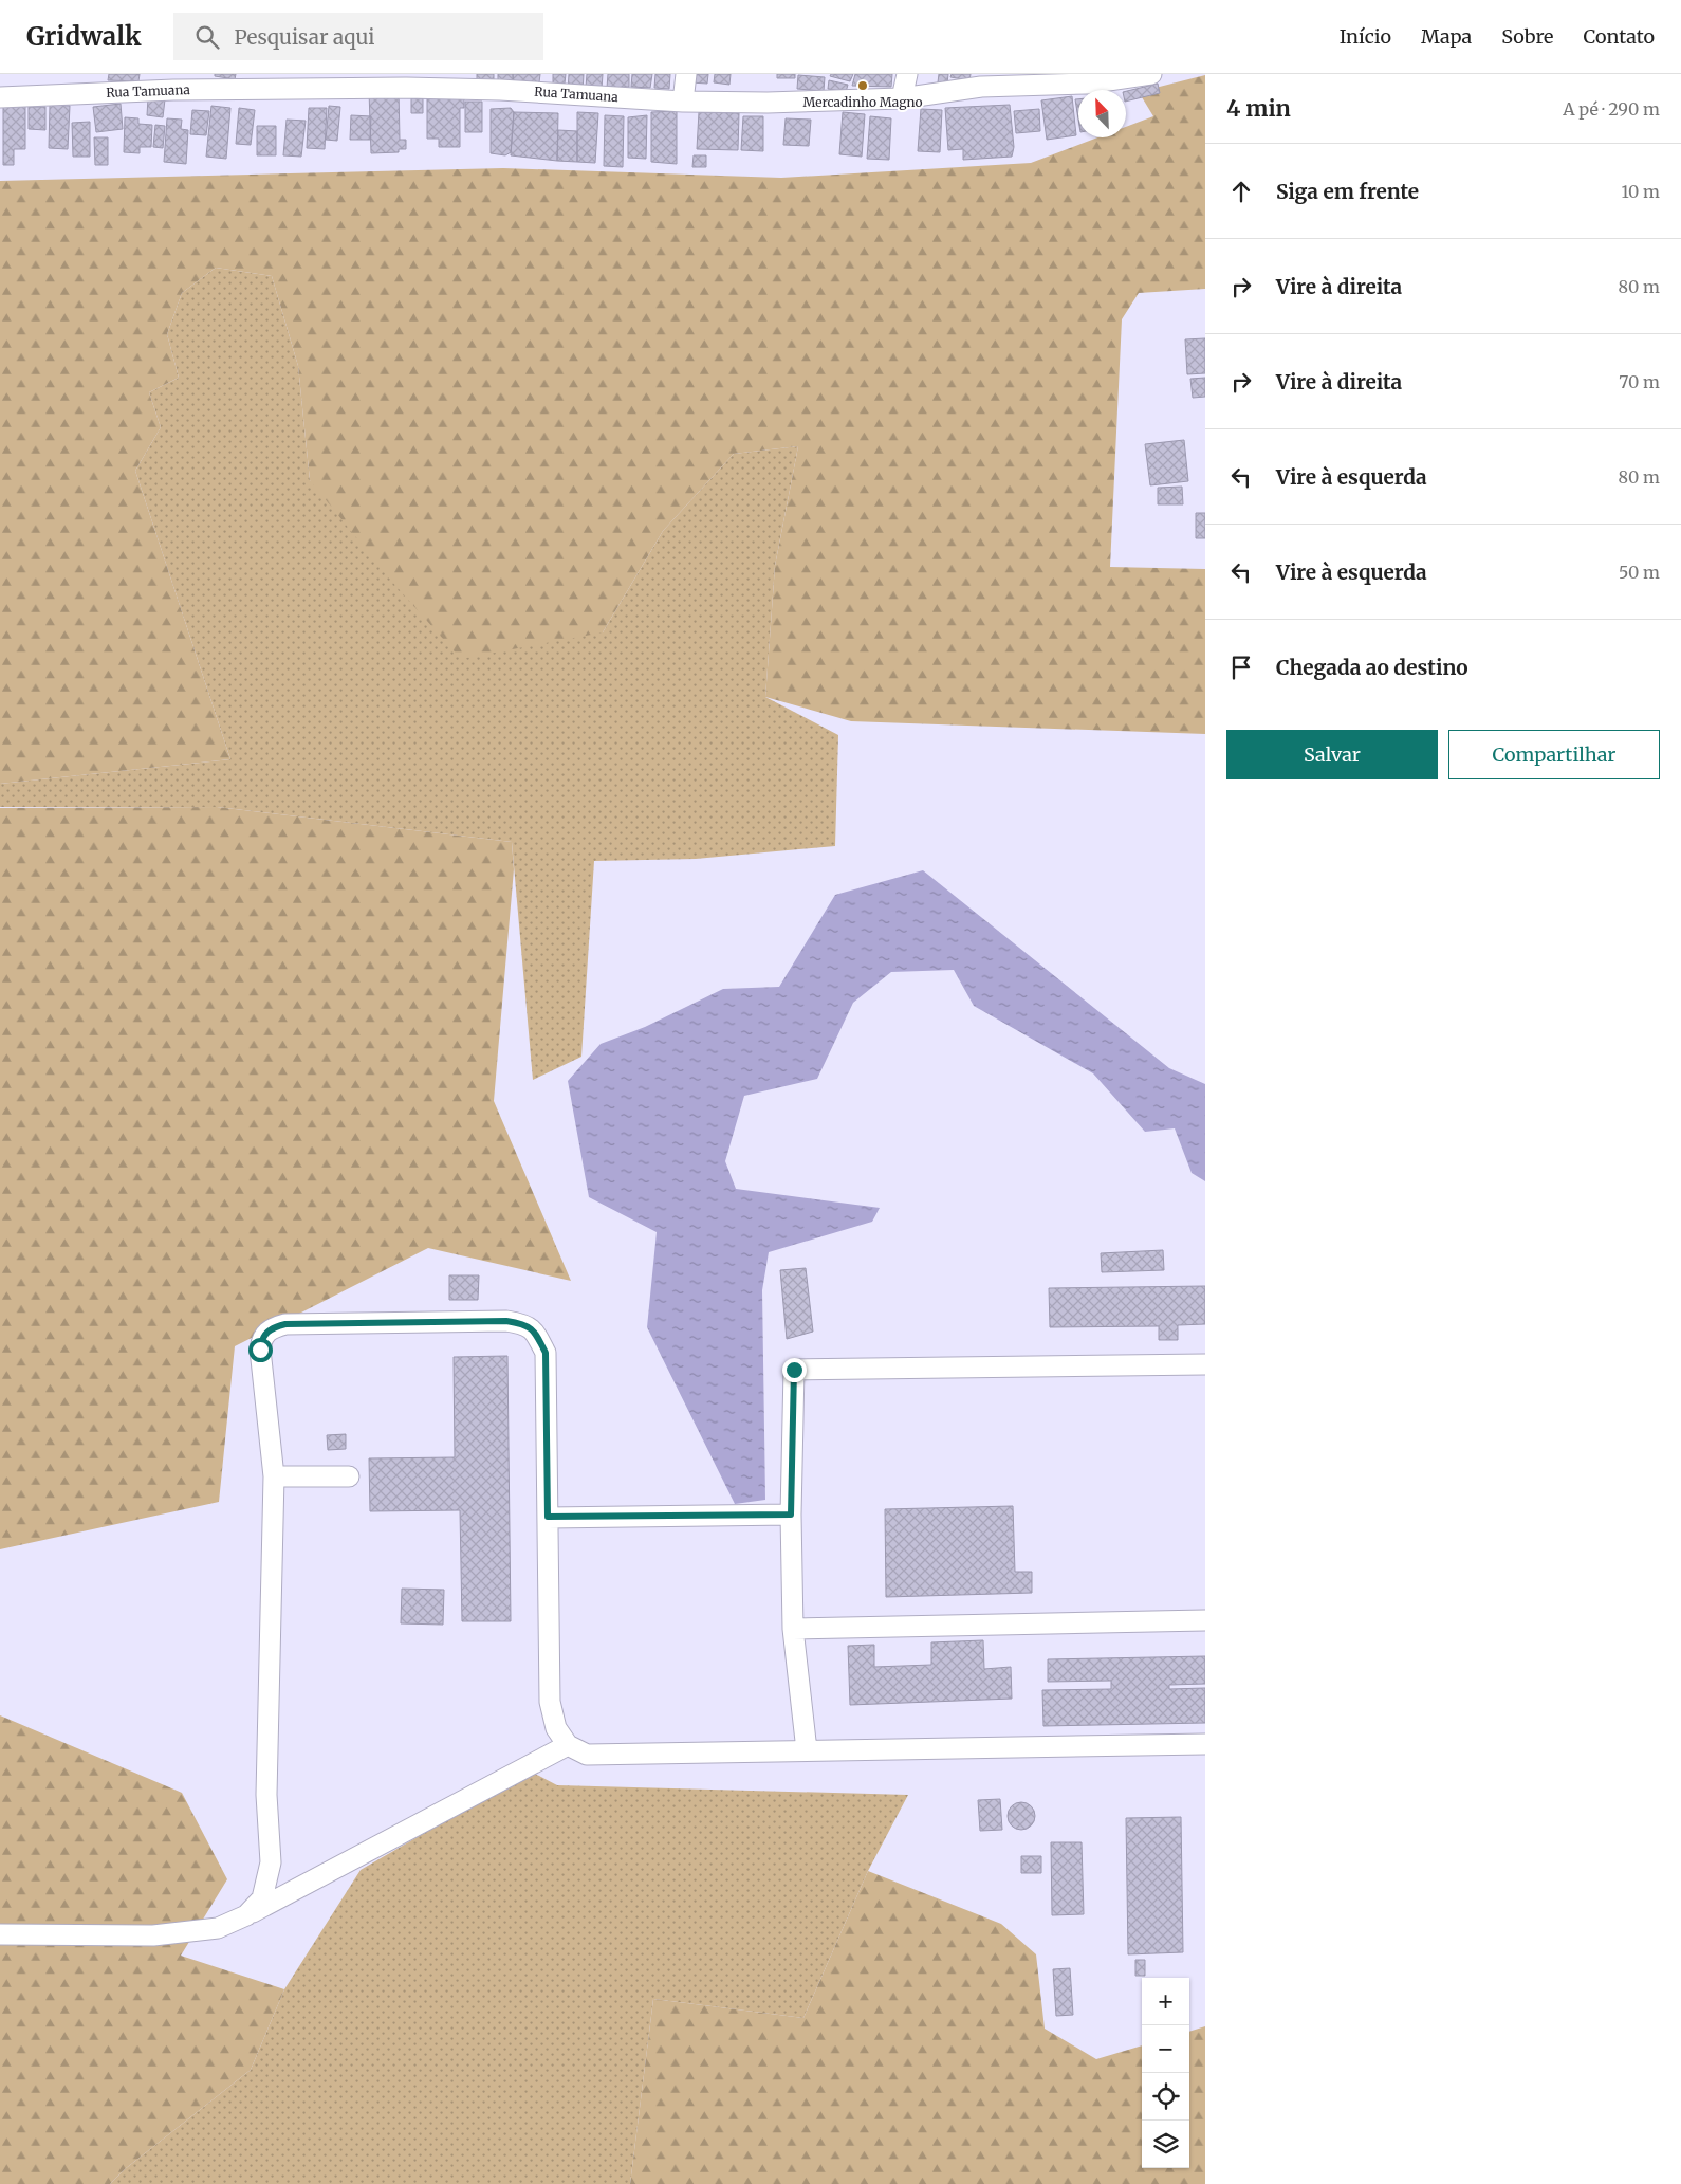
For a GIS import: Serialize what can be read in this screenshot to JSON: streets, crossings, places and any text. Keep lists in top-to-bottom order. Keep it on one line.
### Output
{"streets":{"street":["Rua Tamuana"]},"places":["Mercadinho Magno"],"north":"top left","page":{"header":"Gridwalk","search":"Pesquisar aqui","nav":["Início","Mapa","Sobre","Contato"],"heading":["4 min","A pé · 290 m"],"list":[["Siga em frente","10 m"],["Vire à direita","80 m"],["Vire à direita","70 m"],["Vire à esquerda","80 m"],["Vire à esquerda","50 m"],"Chegada ao destino"],"buttons":["Salvar","Compartilhar"],"map_buttons":["+","−"]}}
